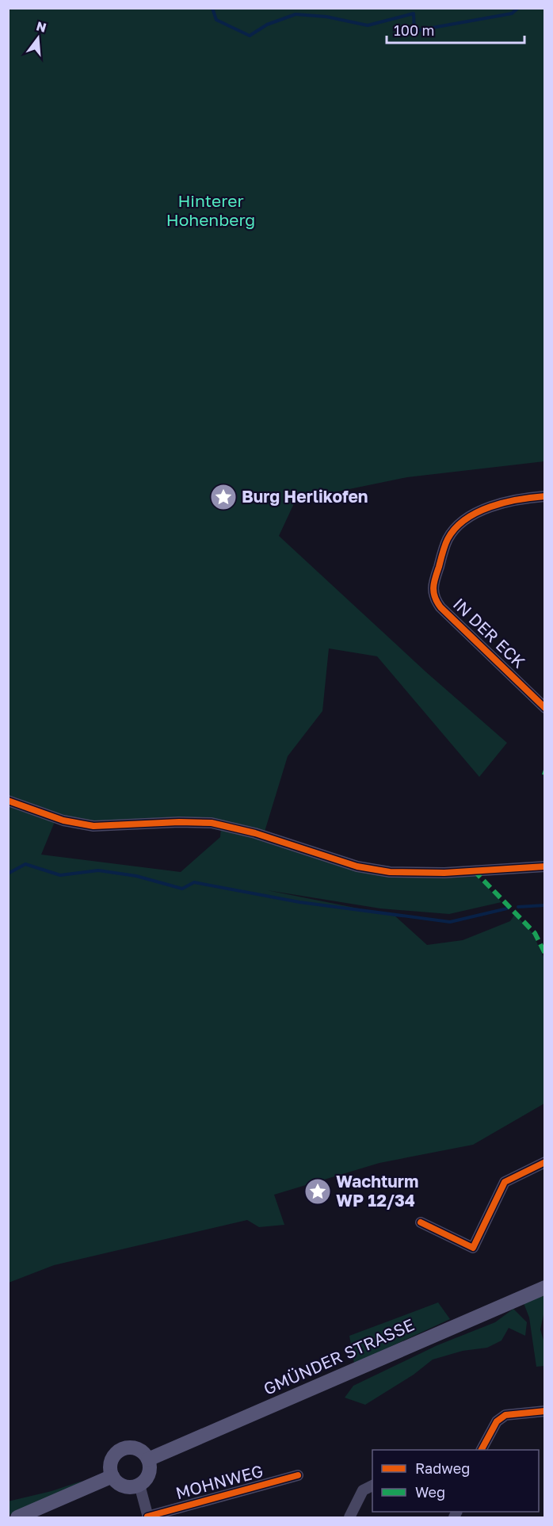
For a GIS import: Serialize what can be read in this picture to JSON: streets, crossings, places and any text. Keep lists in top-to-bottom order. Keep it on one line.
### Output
{"streets":{"main road":["GMÜNDER STRASSE"],"street":["IN DER ECK","MOHNWEG"]},"parks":["Hinterer Hohenberg"],"places":{"place":["Burg Herlikofen","Wachturm WP 12/34"]},"legend":["Radweg","Weg"],"scale_bar":"100 m","north":"top"}
